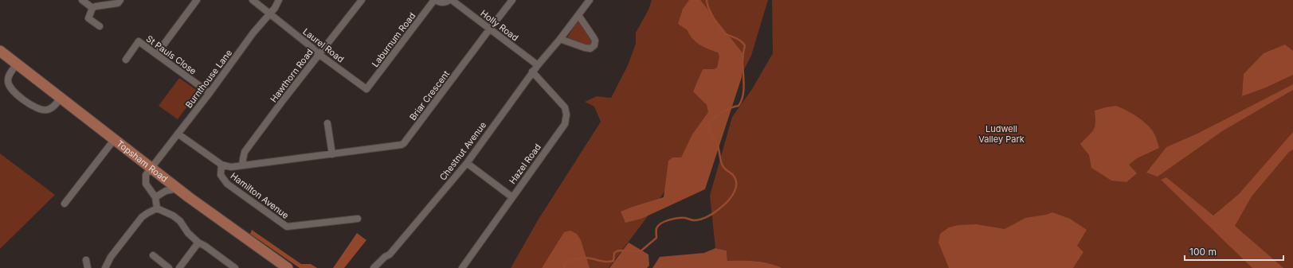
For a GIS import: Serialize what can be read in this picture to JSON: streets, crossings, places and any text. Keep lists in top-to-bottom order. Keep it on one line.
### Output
{"streets":{"main road":["Topsham Road"],"street":["Holly Road","Laburnum Road","Laurel Road","St Pauls Close","Hawthorn Road","Burnthouse Lane","Briar Crescent","Chestnut Avenue","Hazel Road","Hamilton Avenue"]},"crossings":[["Holly Road","Briar Crescent"],["Holly Road","Chestnut Avenue"],["Laburnum Road","Laurel Road"],["Laurel Road","Hawthorn Road"],["Laurel Road","Burnthouse Lane"],["St Pauls Close","Burnthouse Lane"],["Hawthorn Road","Briar Crescent"],["Burnthouse Lane","Briar Crescent"],["Burnthouse Lane","Topsham Road"],["Briar Crescent","Hamilton Avenue"],["Chestnut Avenue","Hazel Road"]],"parks":["Ludwell Valley Park"],"scale_bar":"100 m"}
